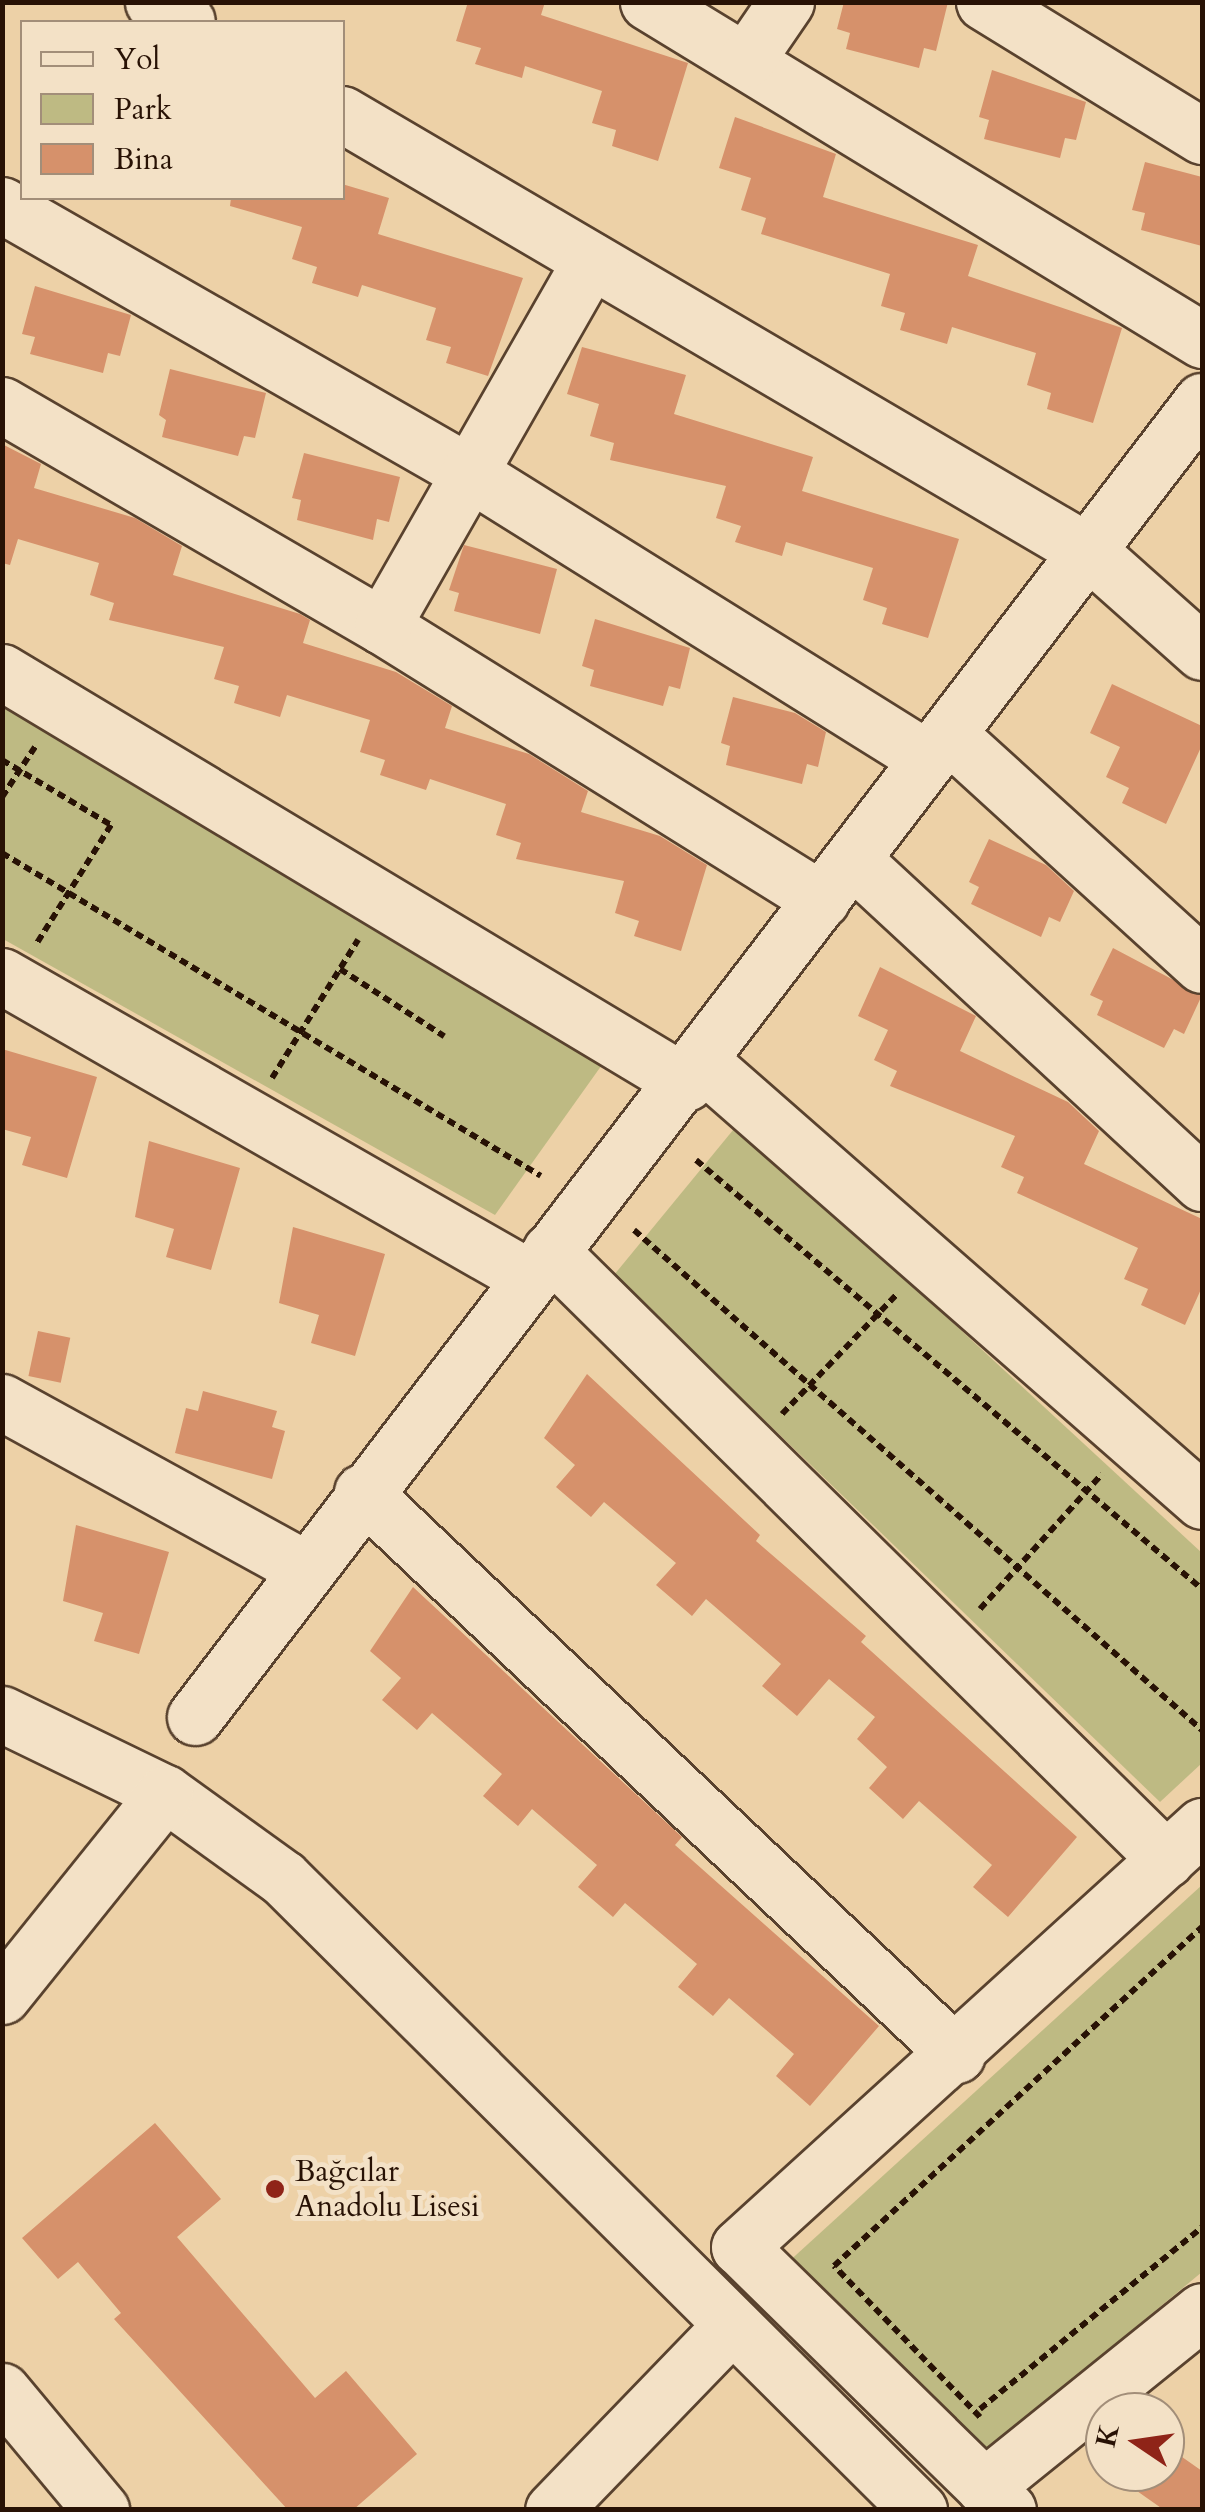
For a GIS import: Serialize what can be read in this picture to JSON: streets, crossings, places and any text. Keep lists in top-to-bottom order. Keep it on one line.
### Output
{"places":["Bağcılar Anadolu Lisesi"],"legend":["Yol","Park","Bina"],"north":"left"}
